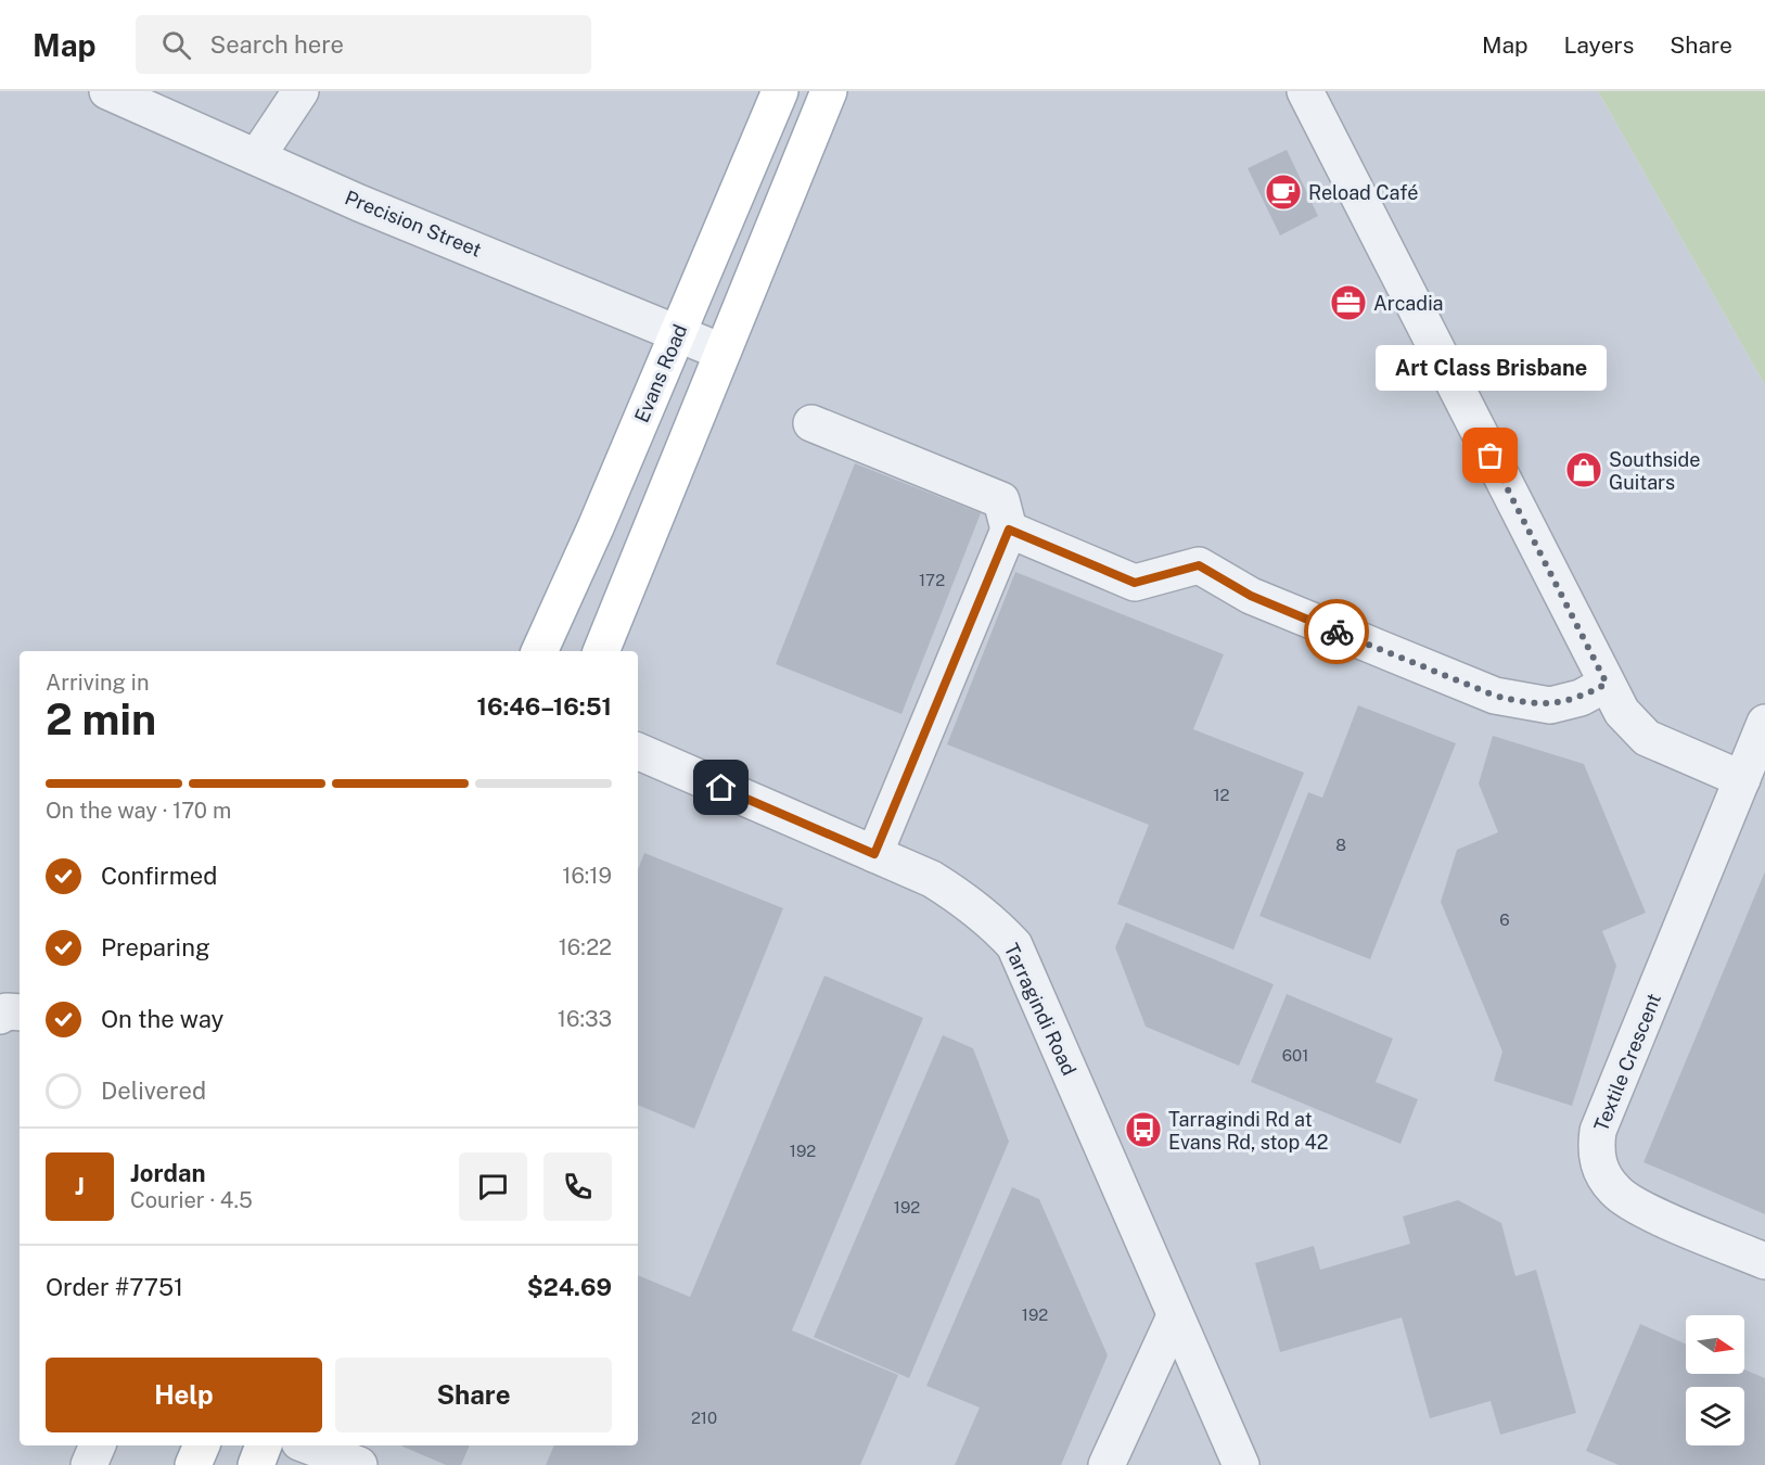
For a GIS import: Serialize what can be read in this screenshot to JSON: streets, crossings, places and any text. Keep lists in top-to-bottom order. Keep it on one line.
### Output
{"streets":{"main road":["Evans Road"],"street":["Precision Street","Tarragindi Road","Textile Crescent"]},"crossings":[["Precision Street","Evans Road"]],"places":{"cafe":["Reload Café"],"office":["Arcadia"],"other":["Art Class Brisbane"],"shop":["Southside Guitars"],"bus stop":["Tarragindi Rd at Evans Rd, stop 42"]},"house_numbers":["172","12","8","6","601","192","192","192","210"],"north":"right","page":{"header":"Map","search":"Search here","nav":["Map","Layers","Share"],"bubble":"Art Class Brisbane","heading":["2 min","Arriving in","16:46–16:51"],"panel":["Jordan","Courier · 4.5","Order #7751","$24.69"],"bar":"On the way · 170 m","list":[["Confirmed","16:19"],["Preparing","16:22"],["On the way","16:33"],"Delivered"],"round":"J","buttons":["Help","Share"]}}
